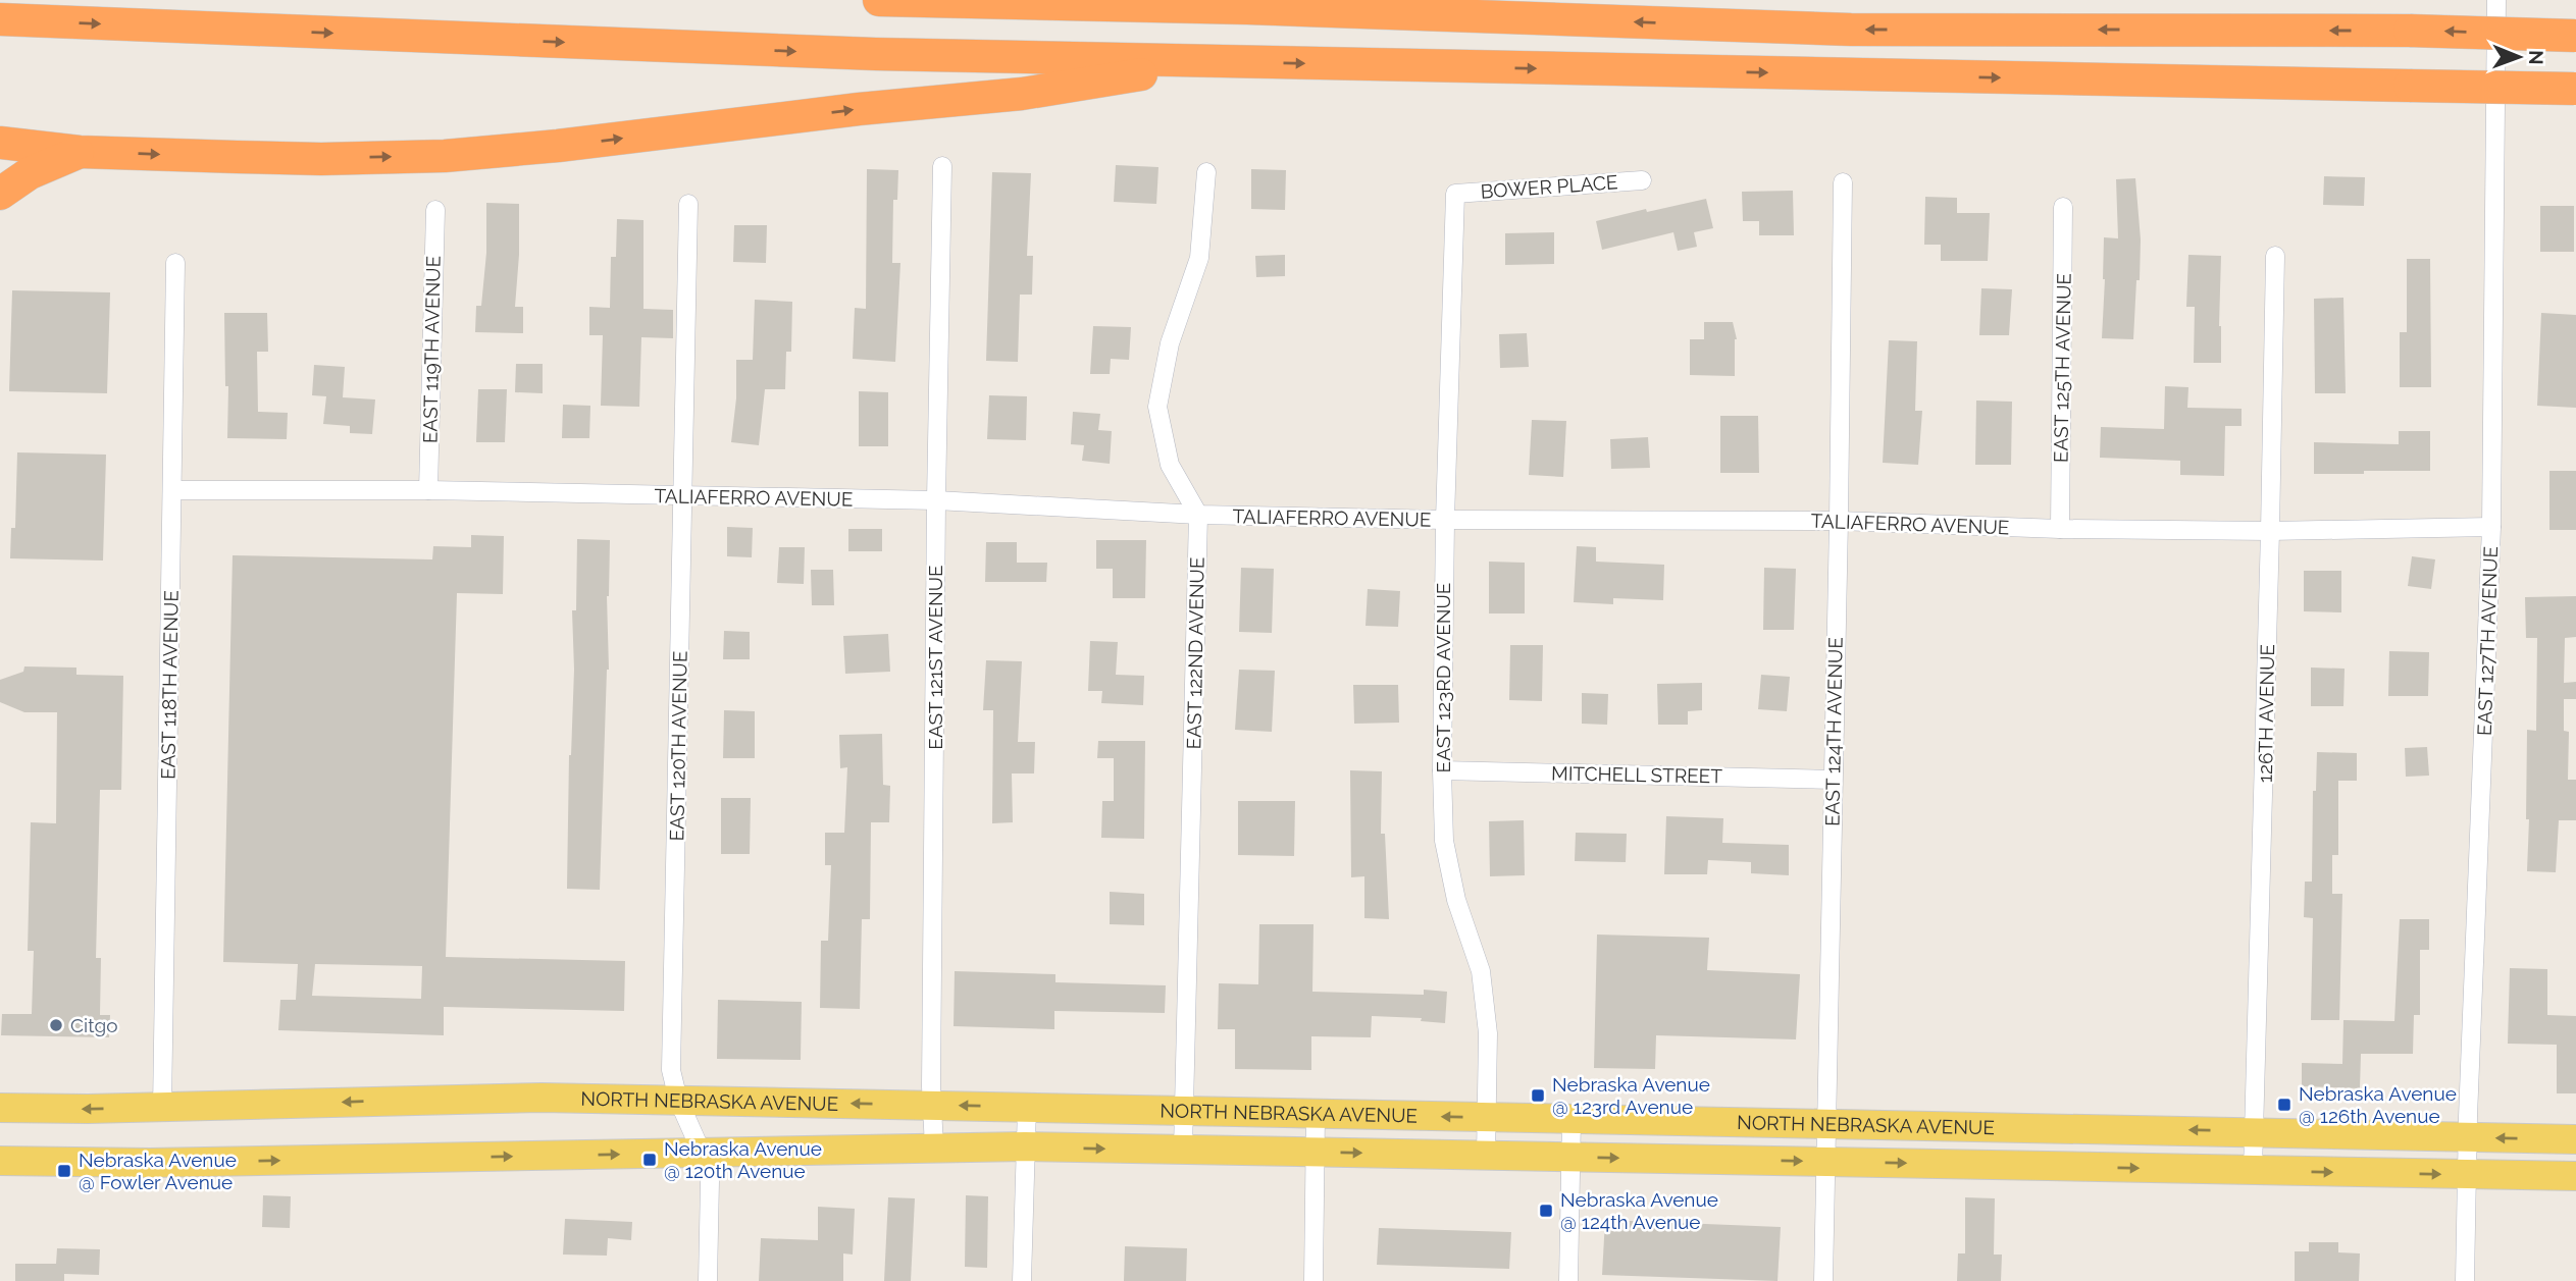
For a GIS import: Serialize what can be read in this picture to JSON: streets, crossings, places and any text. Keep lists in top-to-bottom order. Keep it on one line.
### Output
{"streets":{"main road":["NORTH NEBRASKA AVENUE"],"street":["BOWER PLACE","EAST 119TH AVENUE","EAST 125TH AVENUE","TALIAFERRO AVENUE","EAST 127TH AVENUE","EAST 122ND AVENUE","EAST 121ST AVENUE","EAST 123RD AVENUE","EAST 118TH AVENUE","126TH AVENUE","EAST 124TH AVENUE","EAST 120TH AVENUE","MITCHELL STREET"]},"crossings":[["BOWER PLACE","EAST 123RD AVENUE"],["EAST 119TH AVENUE","TALIAFERRO AVENUE"],["EAST 125TH AVENUE","TALIAFERRO AVENUE"],["TALIAFERRO AVENUE","EAST 127TH AVENUE"],["TALIAFERRO AVENUE","EAST 122ND AVENUE"],["TALIAFERRO AVENUE","EAST 121ST AVENUE"],["TALIAFERRO AVENUE","EAST 123RD AVENUE"],["TALIAFERRO AVENUE","EAST 118TH AVENUE"],["TALIAFERRO AVENUE","126TH AVENUE"],["TALIAFERRO AVENUE","EAST 124TH AVENUE"],["TALIAFERRO AVENUE","EAST 120TH AVENUE"],["EAST 127TH AVENUE","NORTH NEBRASKA AVENUE"],["EAST 122ND AVENUE","NORTH NEBRASKA AVENUE"],["EAST 121ST AVENUE","NORTH NEBRASKA AVENUE"],["EAST 123RD AVENUE","MITCHELL STREET"],["EAST 123RD AVENUE","NORTH NEBRASKA AVENUE"],["EAST 118TH AVENUE","NORTH NEBRASKA AVENUE"],["126TH AVENUE","NORTH NEBRASKA AVENUE"],["EAST 124TH AVENUE","MITCHELL STREET"],["EAST 124TH AVENUE","NORTH NEBRASKA AVENUE"],["EAST 120TH AVENUE","NORTH NEBRASKA AVENUE"]],"places":{"other":["Citgo"],"transit":["Nebraska Avenue @ 123rd Avenue","Nebraska Avenue @ 126th Avenue","Nebraska Avenue @ 120th Avenue","Nebraska Avenue @ Fowler Avenue","Nebraska Avenue @ 124th Avenue"]},"north":"right"}
